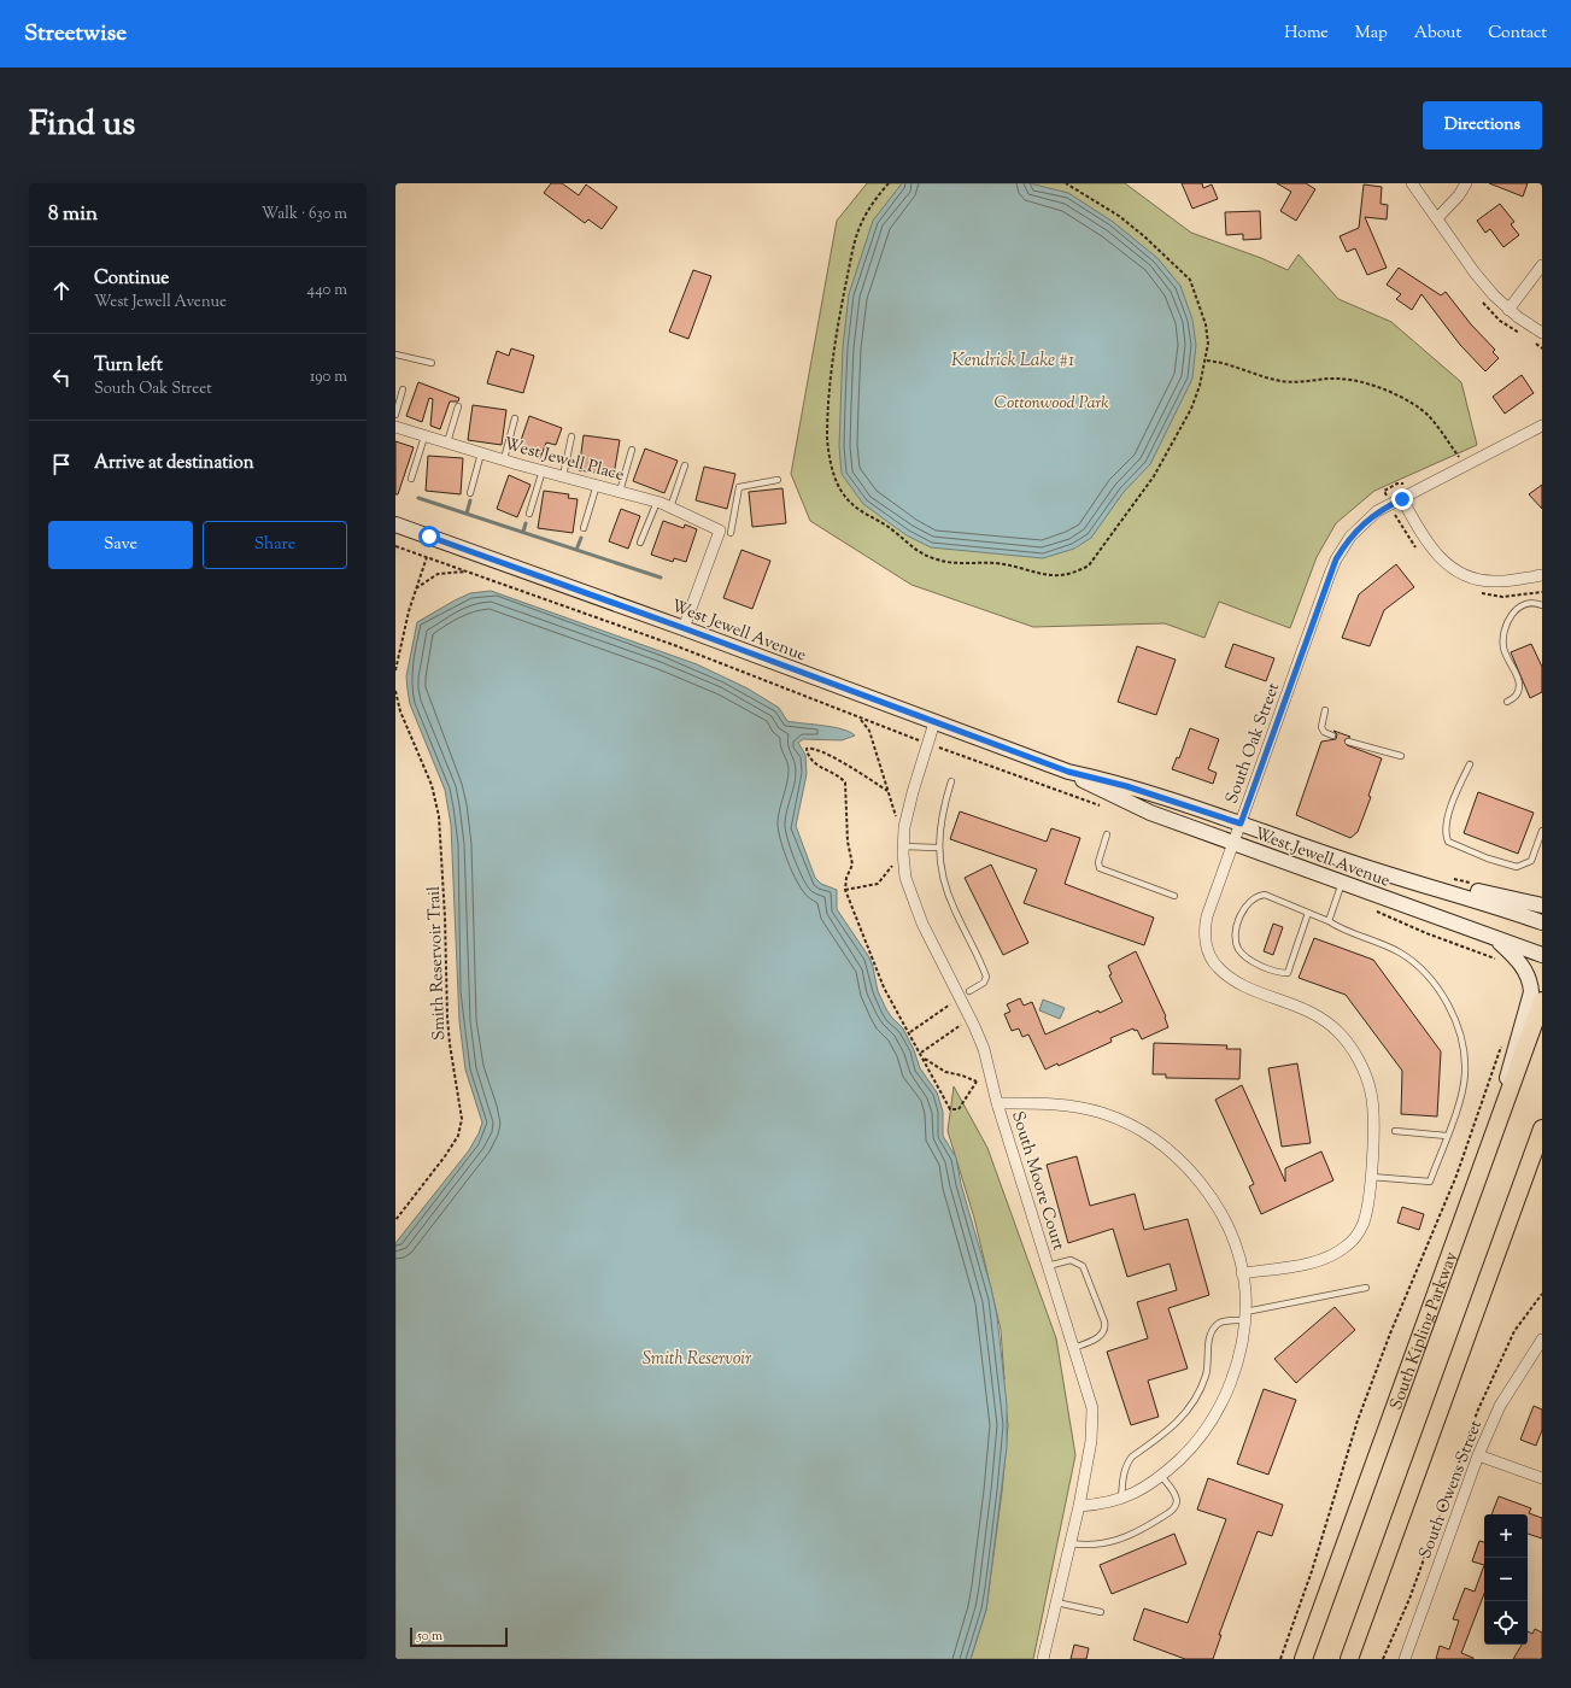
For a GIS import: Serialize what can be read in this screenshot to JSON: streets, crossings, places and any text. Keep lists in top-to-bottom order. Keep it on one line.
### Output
{"streets":{"main road":["West Jewell Avenue","South Kipling Parkway"],"street":["West Jewell Place","South Oak Street","South Moore Court","South Owens Street"],"path":["Smith Reservoir Trail"]},"crossings":[["West Jewell Avenue","South Oak Street"],["West Jewell Avenue","South Moore Court"]],"water":["Kendrick Lake #1","Smith Reservoir"],"parks":["Cottonwood Park"],"scale_bar":"50 m","page":{"header":"Streetwise","nav":["Home","Map","About","Contact"],"title":"Find us","buttons":["Directions",["Save","Share"]],"heading":["8 min","Walk · 630 m"],"list":[["Continue","West Jewell Avenue","440 m"],["Turn left","South Oak Street","190 m"],"Arrive at destination"],"map_buttons":["+","−"],"scale":"50 m"}}
